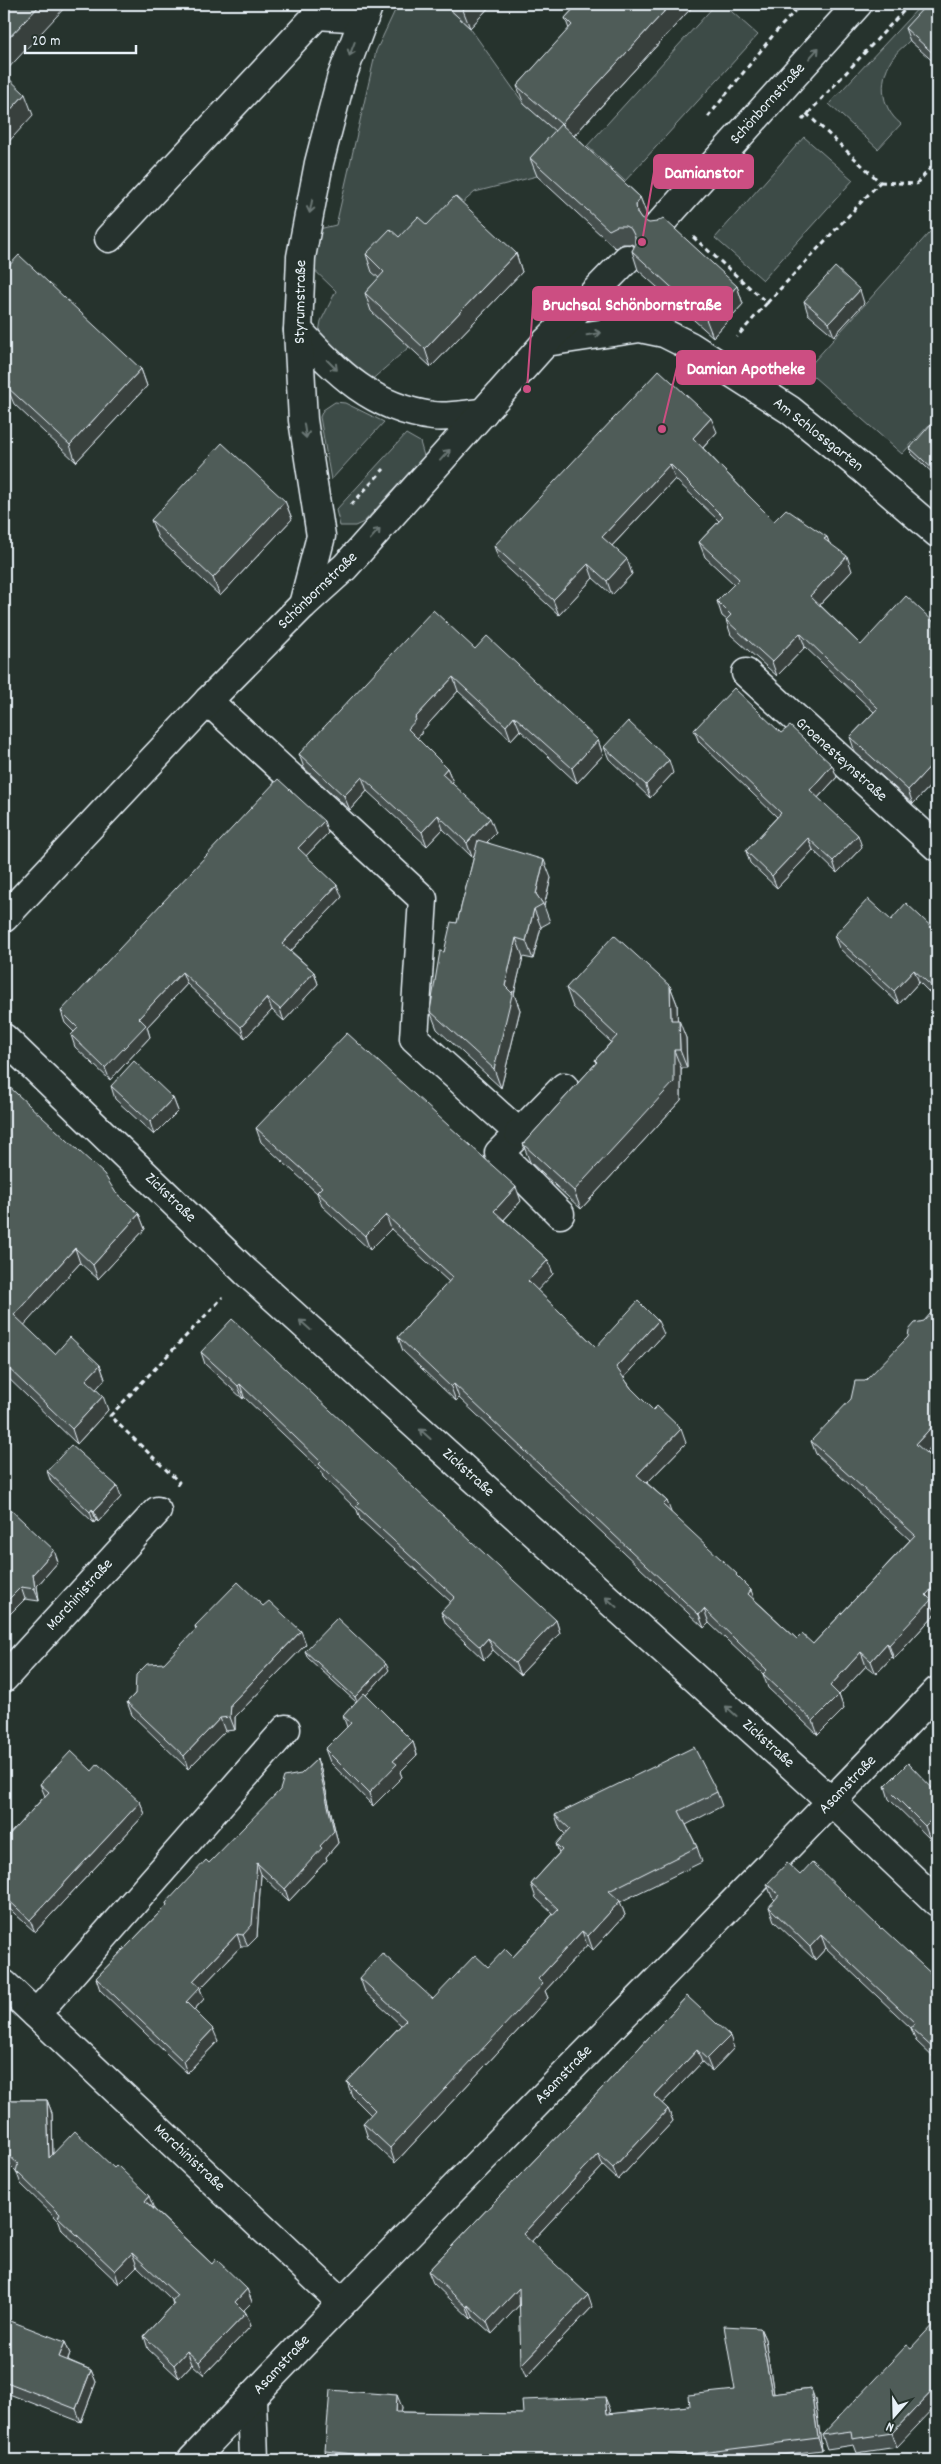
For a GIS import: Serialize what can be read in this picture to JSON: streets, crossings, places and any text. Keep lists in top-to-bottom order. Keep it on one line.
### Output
{"streets":{"street":["Schönbornstraße","Styrumstraße","Am Schlossgarten","Groenesteynstraße","Zickstraße","Marchinistraße","Asamstraße"]},"crossings":[["Schönbornstraße","Styrumstraße"],["Schönbornstraße","Am Schlossgarten"],["Zickstraße","Asamstraße"],["Marchinistraße","Asamstraße"]],"one_way":["Styrumstraße","Am Schlossgarten","Zickstraße"],"places":["Damianstor","Bruchsal Schönbornstraße","Damian Apotheke"],"scale_bar":"20 m","north":"bottom"}
